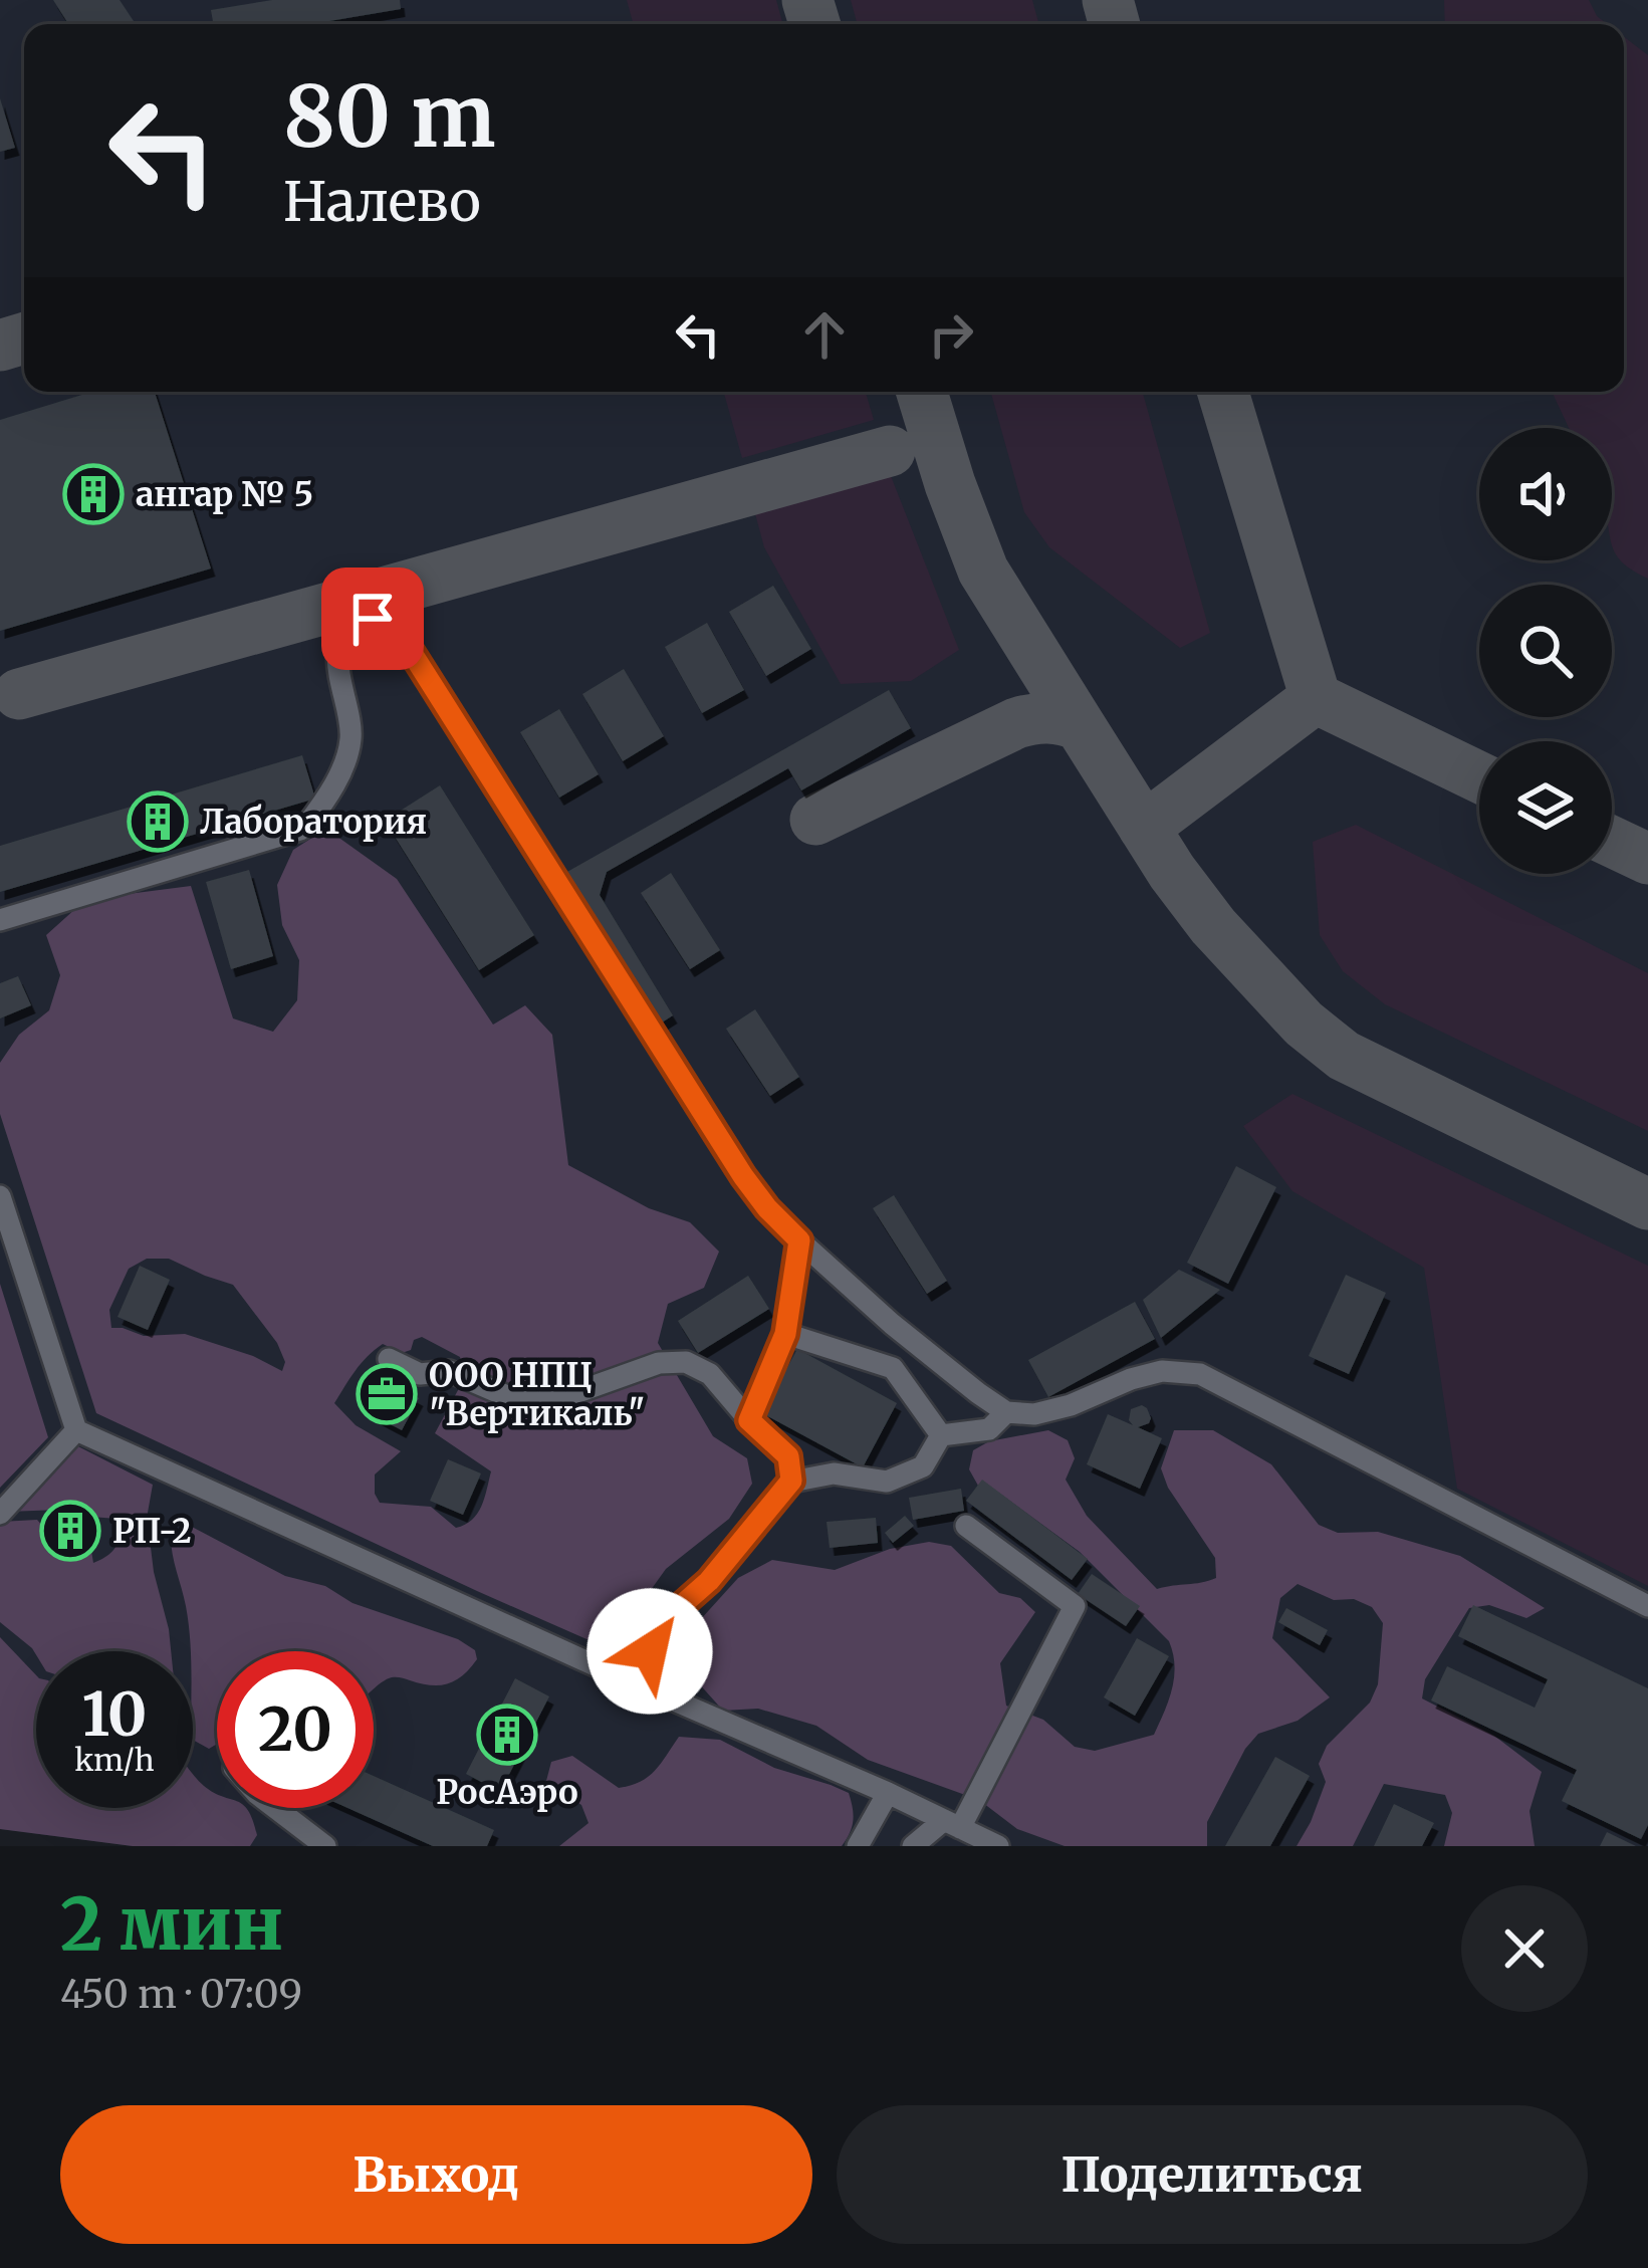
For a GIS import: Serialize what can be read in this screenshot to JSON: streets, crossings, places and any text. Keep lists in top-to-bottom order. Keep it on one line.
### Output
{"places":{"building":["ангар № 5","Лаборатория","РП-2","РосАэро"],"office":["ООО НПЦ \"Вертикаль\""]},"page":{"turn":["80 m","Налево"],"speed":"10 km/h","limit":"20","heading":["2 мин","450 m · 07:09"],"buttons":["Выход","Поделиться"]}}
